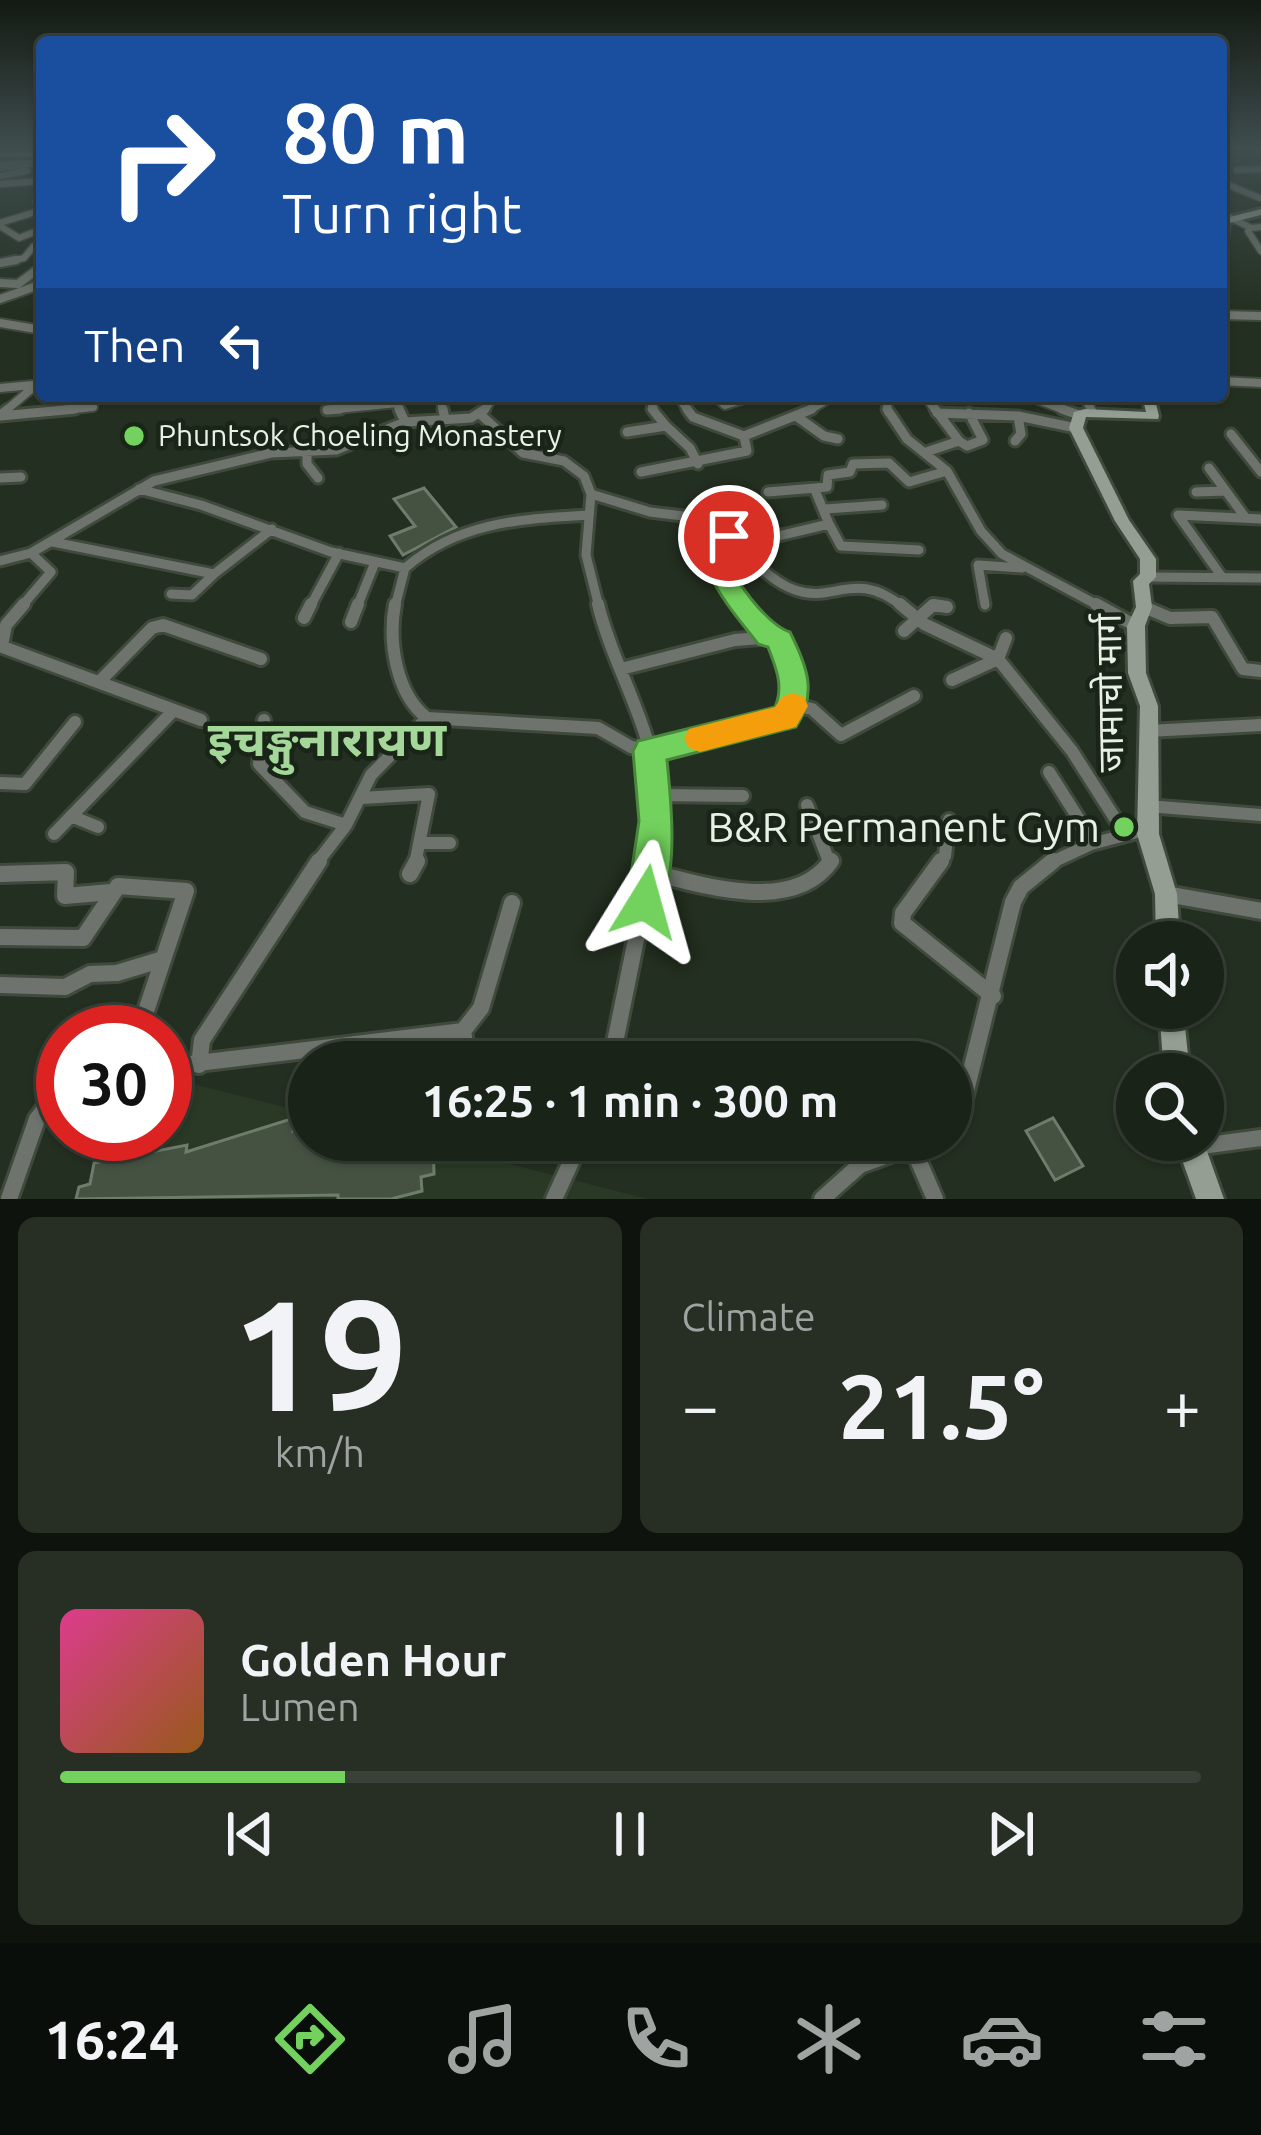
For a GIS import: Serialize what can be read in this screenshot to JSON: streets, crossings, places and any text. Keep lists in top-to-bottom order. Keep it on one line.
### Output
{"streets":{"street":["जामाचो मार्ग"]},"districts":["इचङ्गुनारायण"],"places":["Phuntsok Choeling Monastery","B&R Permanent Gym"],"page":{"turn":["80 m","Turn right"],"then":"Then","limit":"30","trip":"16:25 · 1 min · 300 m","tile":[["19","km/h"],"Climate"],"heat":["−","21.5°","+"],"song":["Golden Hour","Lumen"],"tabs":"16:24"}}
